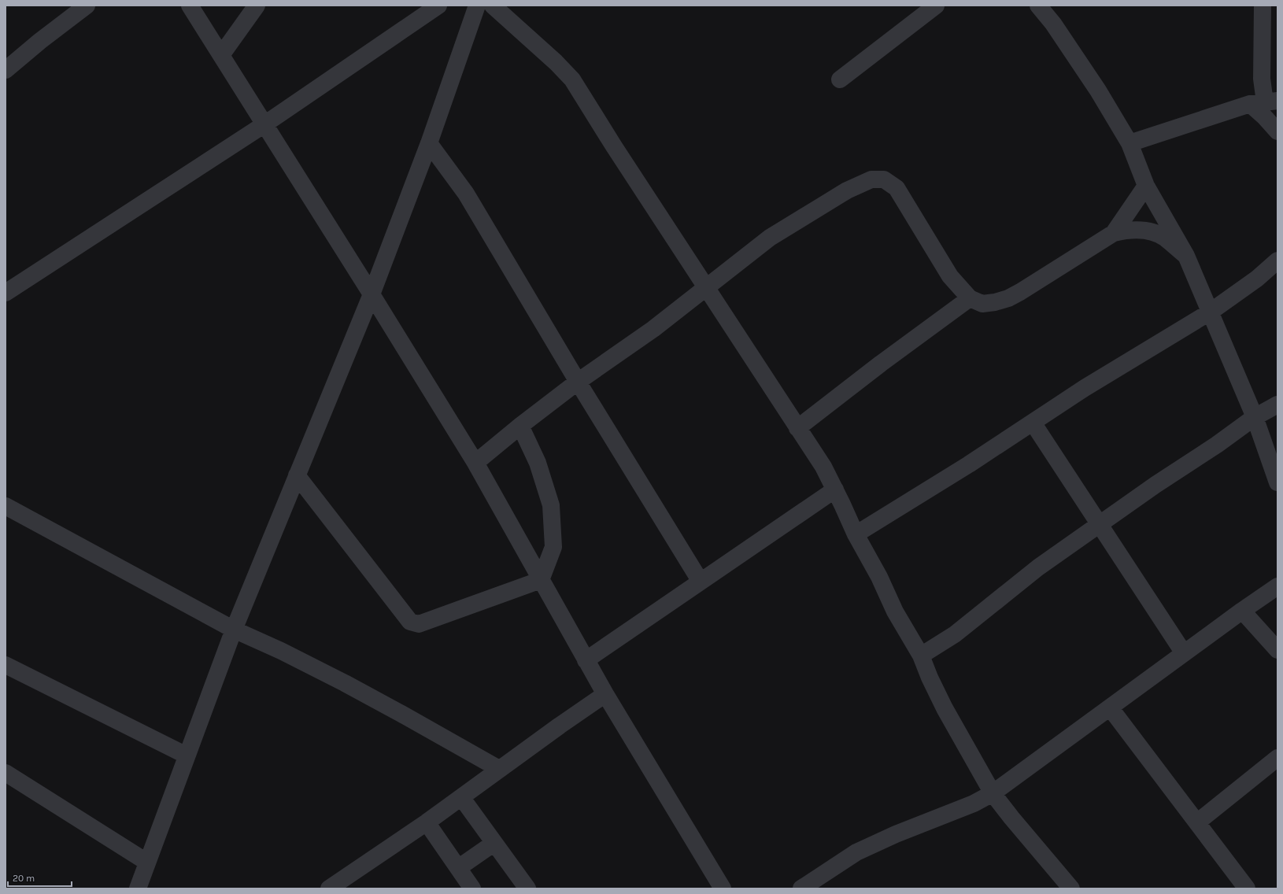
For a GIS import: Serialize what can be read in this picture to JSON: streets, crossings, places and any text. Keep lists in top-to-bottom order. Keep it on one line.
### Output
{"scale_bar":"20 m"}
